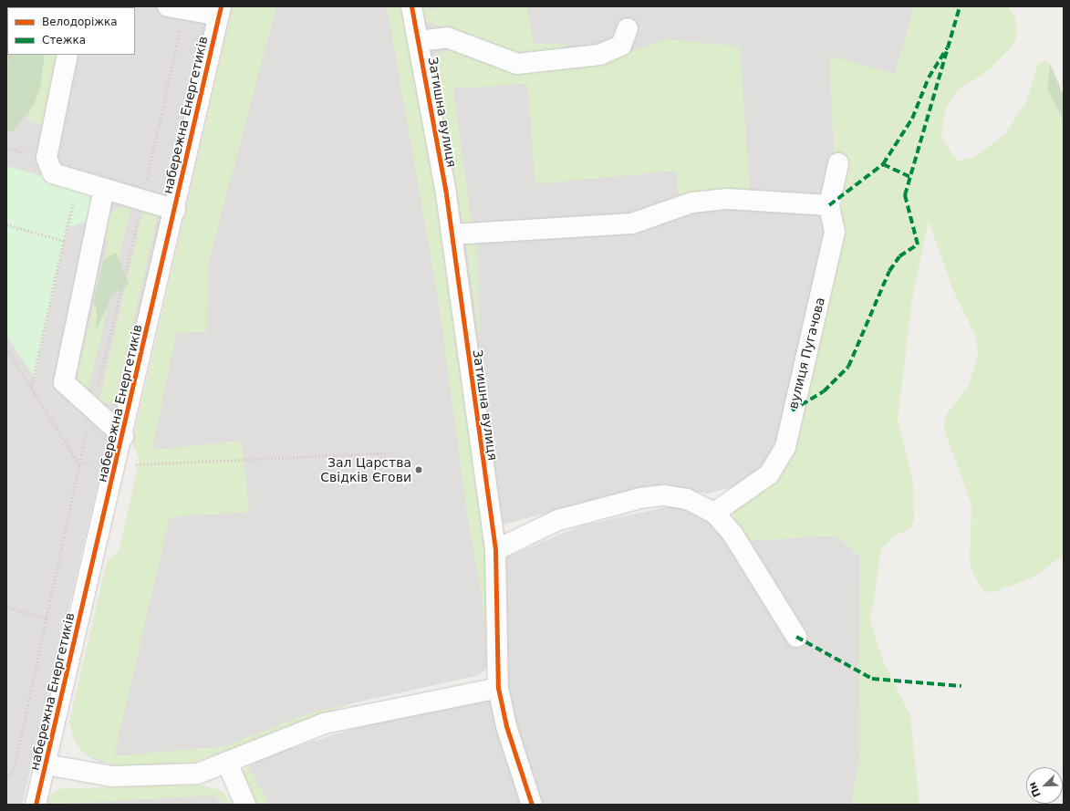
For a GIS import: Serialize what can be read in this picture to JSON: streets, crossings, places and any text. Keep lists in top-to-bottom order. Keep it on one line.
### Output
{"streets":{"street":["Затишна вулиця","набережна Енергетиків","вулиця Пугачова"]},"places":["Зал Царства Свідків Єгови"],"legend":["Велодоріжка","Стежка"],"north":"bottom left"}
